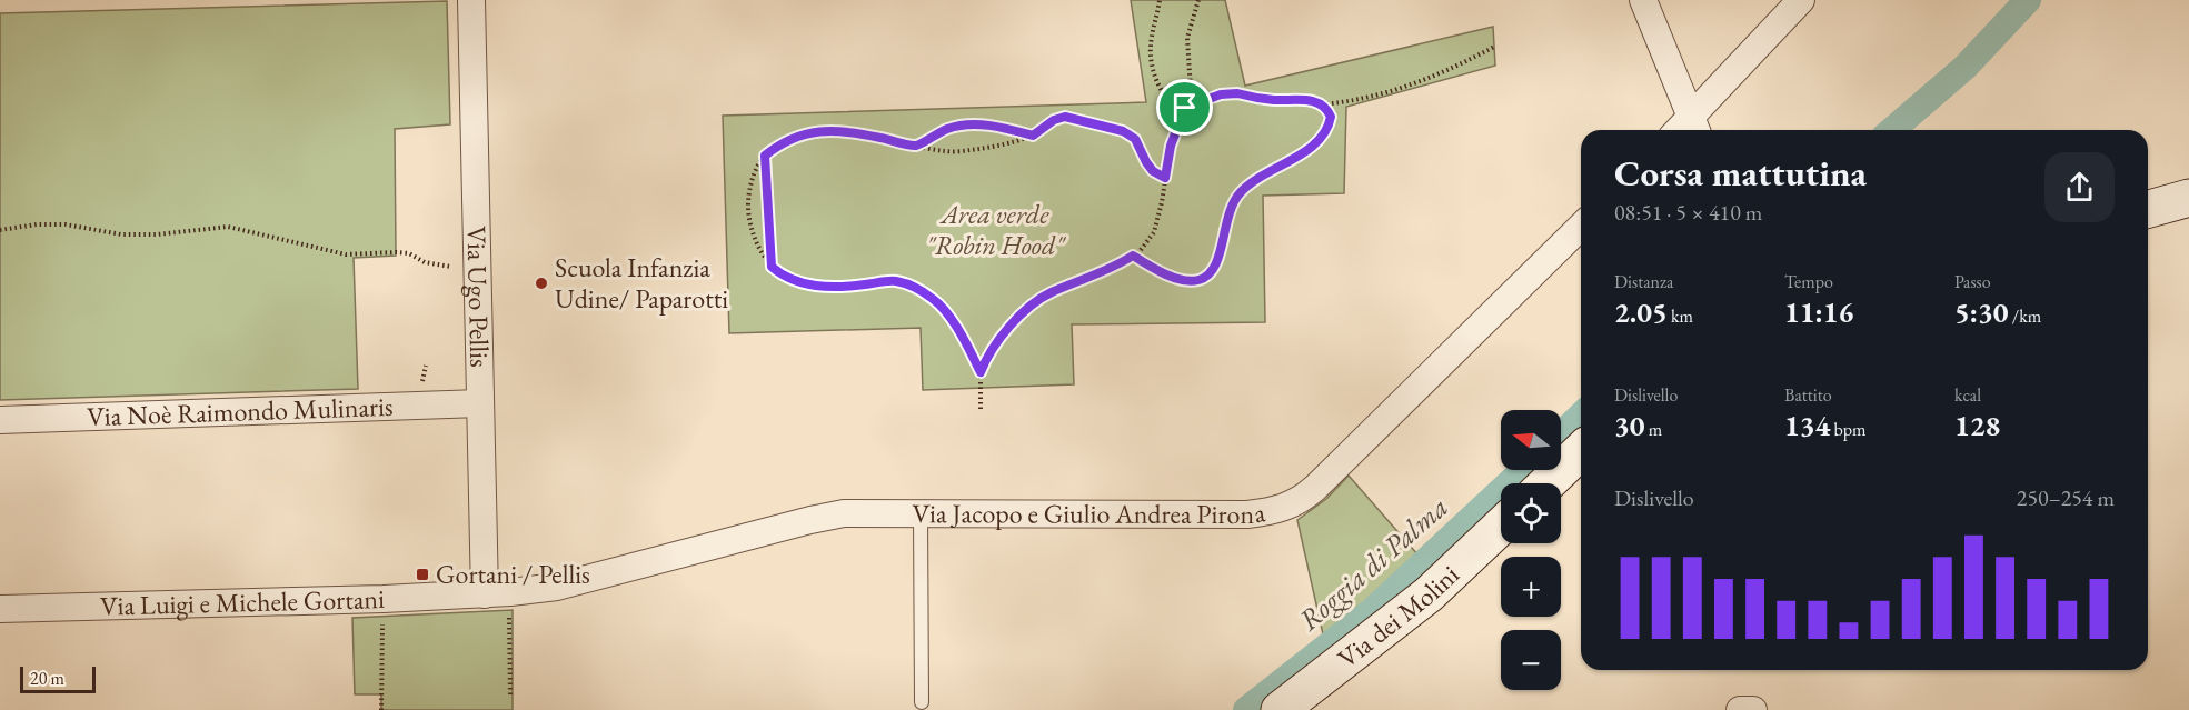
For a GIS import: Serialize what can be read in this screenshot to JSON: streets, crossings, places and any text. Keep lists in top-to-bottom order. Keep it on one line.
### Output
{"streets":{"street":["Via Ugo Pellis","Via Noè Raimondo Mulinaris","Via Jacopo e Giulio Andrea Pirona","Via Luigi e Michele Gortani","Via dei Molini"]},"crossings":[["Via Ugo Pellis","Via Noè Raimondo Mulinaris"],["Via Ugo Pellis","Via Jacopo e Giulio Andrea Pirona"],["Via Ugo Pellis","Via Luigi e Michele Gortani"],["Via Jacopo e Giulio Andrea Pirona","Via Luigi e Michele Gortani"]],"water":["Roggia di Palma"],"parks":["Area verde \"Robin Hood\""],"places":{"other":["Scuola Infanzia Udine/ Paparotti"],"transit":["Gortani / Pellis"]},"scale_bar":"20 m","north":"left","page":{"heading":["Corsa mattutina","08:51 · 5 × 410 m"],"stats":[["Distanza","2.05 km"],["Tempo","11:16"],["Passo","5:30 /km"],["Dislivello","30 m"],["Battito","134 bpm"],["kcal","128"]],"map_buttons":["+","−"],"chart":["Dislivello","250–254 m"],"scale":"20 m"}}
